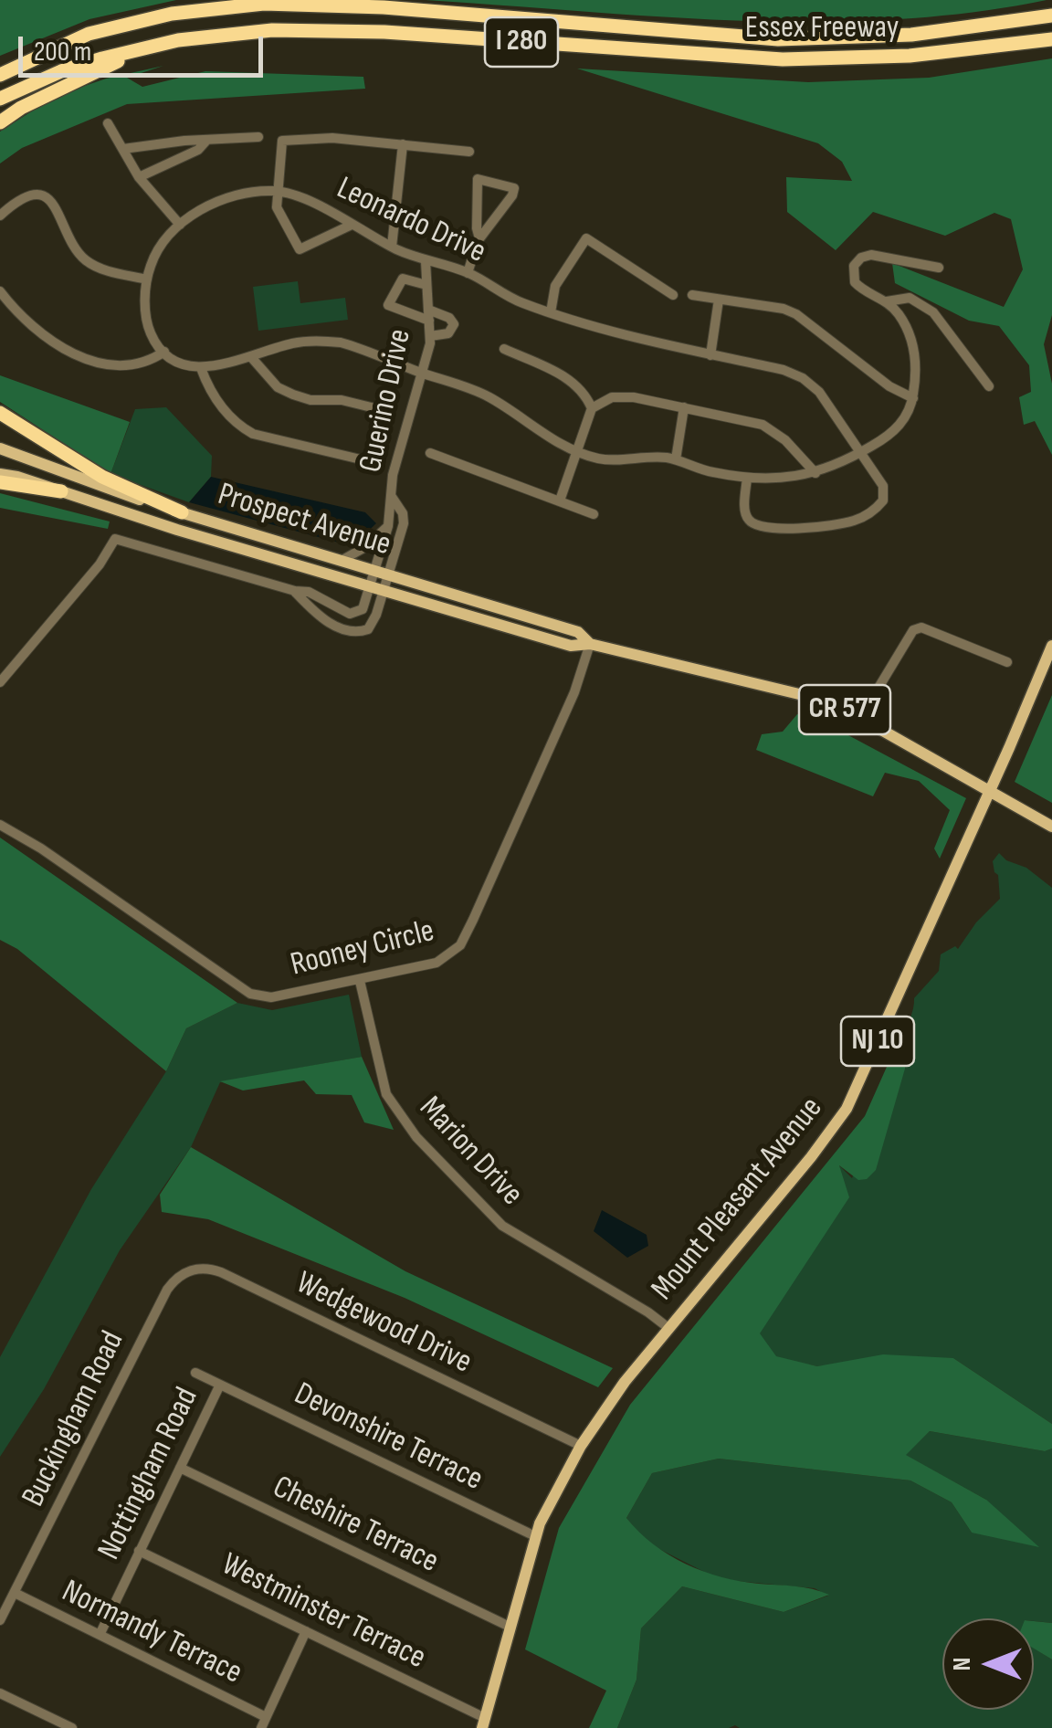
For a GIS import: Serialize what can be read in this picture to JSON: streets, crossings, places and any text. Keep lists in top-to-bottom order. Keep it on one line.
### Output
{"streets":{"highway":["Essex Freeway","I 280"],"main road":["Prospect Avenue","CR 577","NJ 10","Mount Pleasant Avenue"],"street":["Leonardo Drive","Guerino Drive","Rooney Circle","Marion Drive","Wedgewood Drive","Buckingham Road","Devonshire Terrace","Nottingham Road","Cheshire Terrace","Westminster Terrace","Normandy Terrace"]},"crossings":[["Leonardo Drive","Guerino Drive"],["Guerino Drive","Prospect Avenue"],["Prospect Avenue","Rooney Circle"],["Prospect Avenue","Mount Pleasant Avenue"],["Rooney Circle","Marion Drive"],["Marion Drive","Mount Pleasant Avenue"],["Mount Pleasant Avenue","Wedgewood Drive"],["Mount Pleasant Avenue","Devonshire Terrace"],["Mount Pleasant Avenue","Cheshire Terrace"],["Mount Pleasant Avenue","Westminster Terrace"],["Wedgewood Drive","Buckingham Road"],["Buckingham Road","Normandy Terrace"],["Devonshire Terrace","Nottingham Road"],["Nottingham Road","Cheshire Terrace"],["Nottingham Road","Westminster Terrace"],["Nottingham Road","Normandy Terrace"]],"scale_bar":"200 m","north":"left"}
